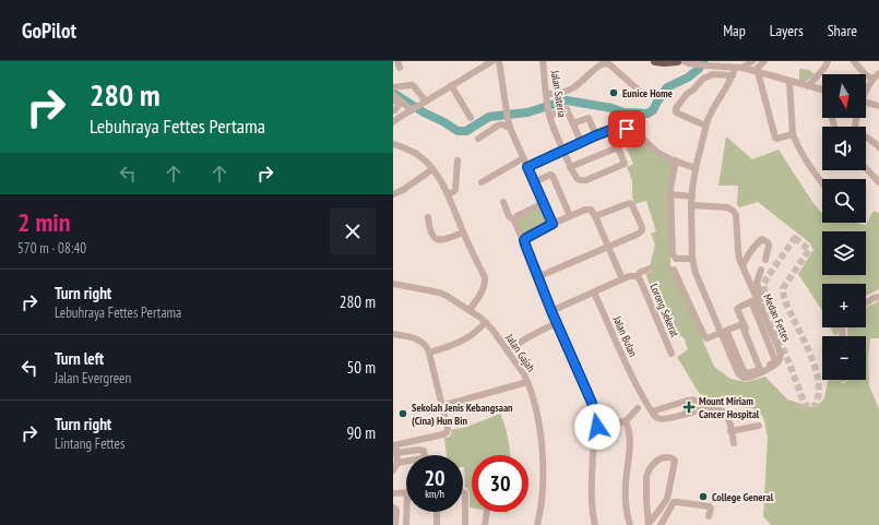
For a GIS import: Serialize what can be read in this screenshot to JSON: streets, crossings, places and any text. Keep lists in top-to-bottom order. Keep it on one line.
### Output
{"streets":{"street":["Jalan Sateria","Lorong Sekerat","Medan Fettes","Jalan Bulan","Jalan Gajah"]},"places":{"other":["Eunice Home","Sekolah Jenis Kebangsaan (Cina) Hun Bin","College General"],"health":["Mount Miriam Cancer Hospital"]},"north":"bottom","page":{"header":"GoPilot","nav":["Map","Layers","Share"],"turn":["280 m","Lebuhraya Fettes Pertama"],"map_buttons":["+","−"],"heading":["2 min","570 m · 08:40"],"list":[{"name":"Turn right","note":"Lebuhraya Fettes Pertama","value":"280 m"},{"name":"Turn left","note":"Jalan Evergreen","value":"50 m"},{"name":"Turn right","note":"Lintang Fettes","value":"90 m"}],"speed":"20 km/h","limit":"30"}}
